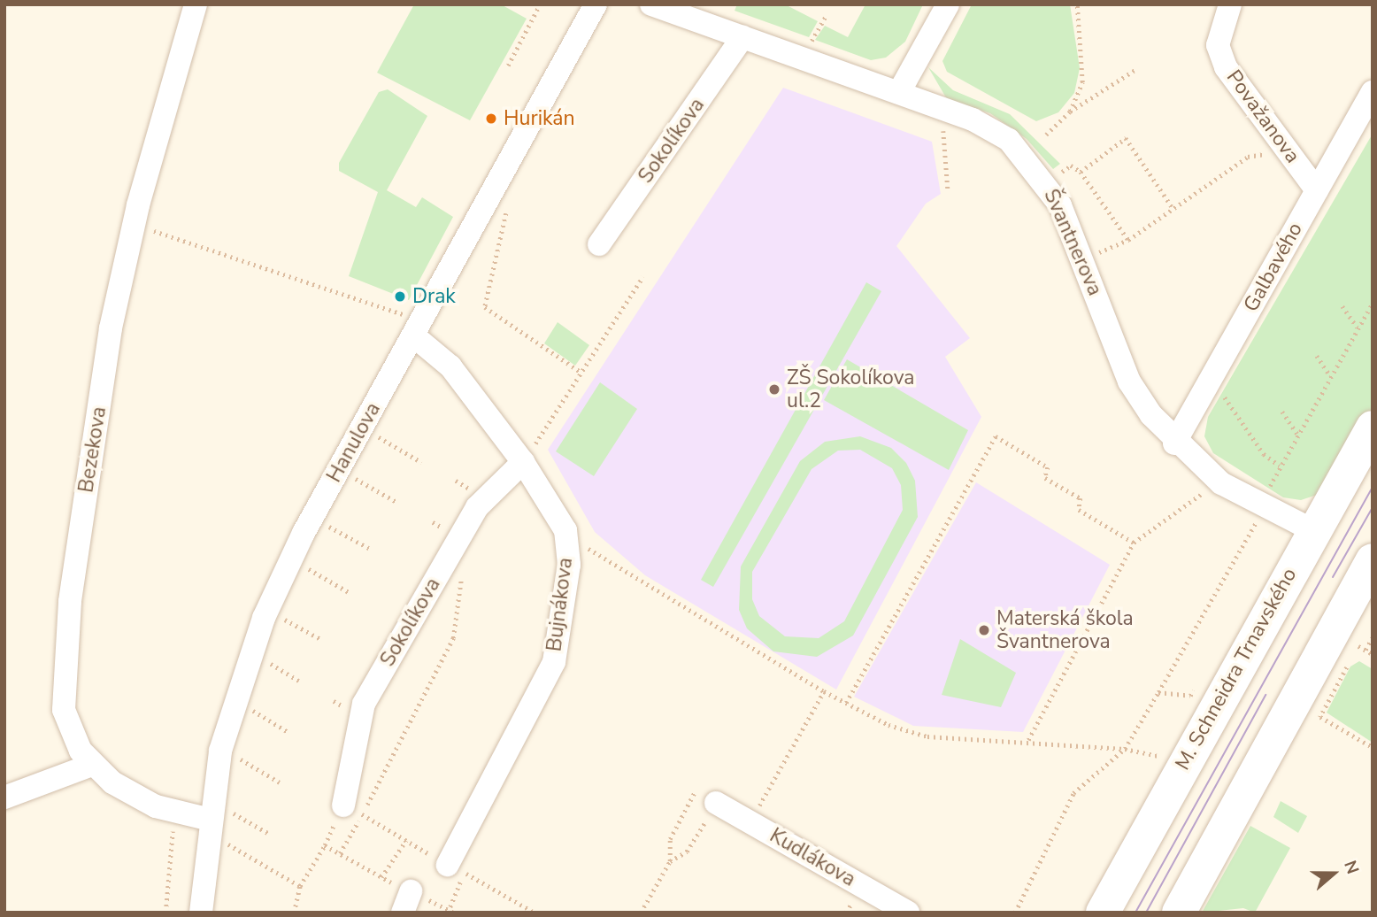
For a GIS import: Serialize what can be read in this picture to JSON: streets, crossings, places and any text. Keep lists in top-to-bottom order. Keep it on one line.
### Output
{"streets":{"main road":["M. Schneidra Trnavského"],"street":["Považanova","Sokolíkova","Švantnerova","Galbavého","Hanulova","Bezekova","Bujnákova","Kudlákova"]},"crossings":[["Považanova","Galbavého"],["Sokolíkova","Švantnerova"],["Sokolíkova","Bujnákova"],["Švantnerova","Galbavého"],["Švantnerova","M. Schneidra Trnavského"],["Hanulova","Bezekova"],["Hanulova","Bujnákova"]],"places":["Hurikán","Drak","ZŠ Sokolíkova ul.2","Materská škola Švantnerova"],"north":"right"}
